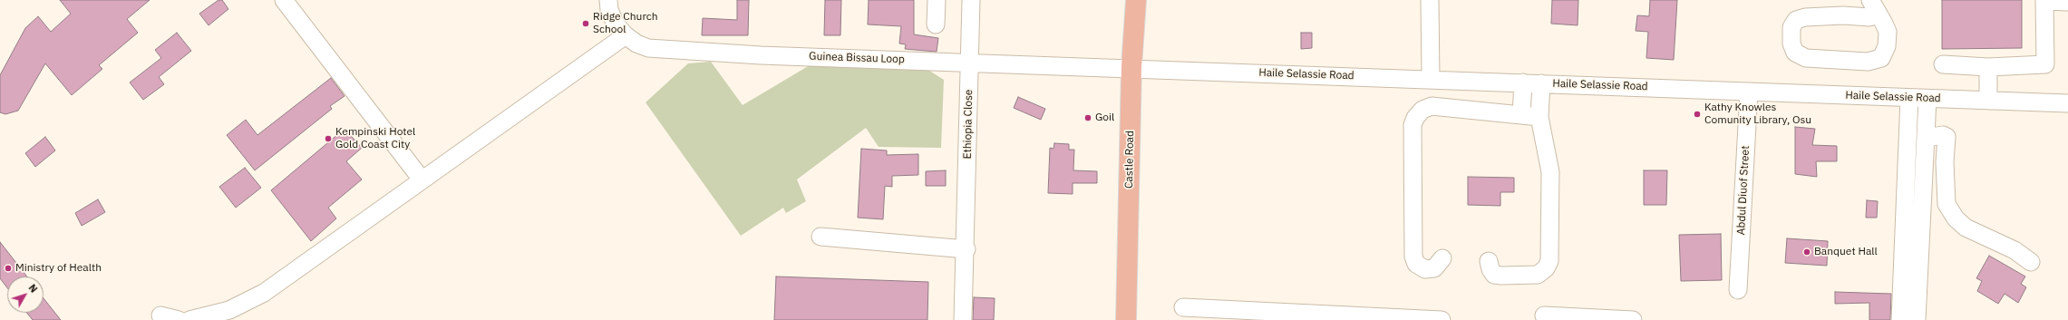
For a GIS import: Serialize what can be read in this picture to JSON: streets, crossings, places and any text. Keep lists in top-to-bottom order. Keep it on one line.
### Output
{"streets":{"main road":["Castle Road"],"street":["Guinea Bissau Loop","Haile Selassie Road","Ethiopia Close","Abdul Diuof Street"]},"crossings":[["Guinea Bissau Loop","Haile Selassie Road"],["Guinea Bissau Loop","Ethiopia Close"],["Guinea Bissau Loop","Castle Road"],["Haile Selassie Road","Castle Road"],["Haile Selassie Road","Abdul Diuof Street"]],"places":["Ridge Church School","Kathy Knowles Comunity Library, Osu","Goil","Kempinski Hotel Gold Coast City","Banquet Hall","Ministry of Health"],"north":"top right"}
